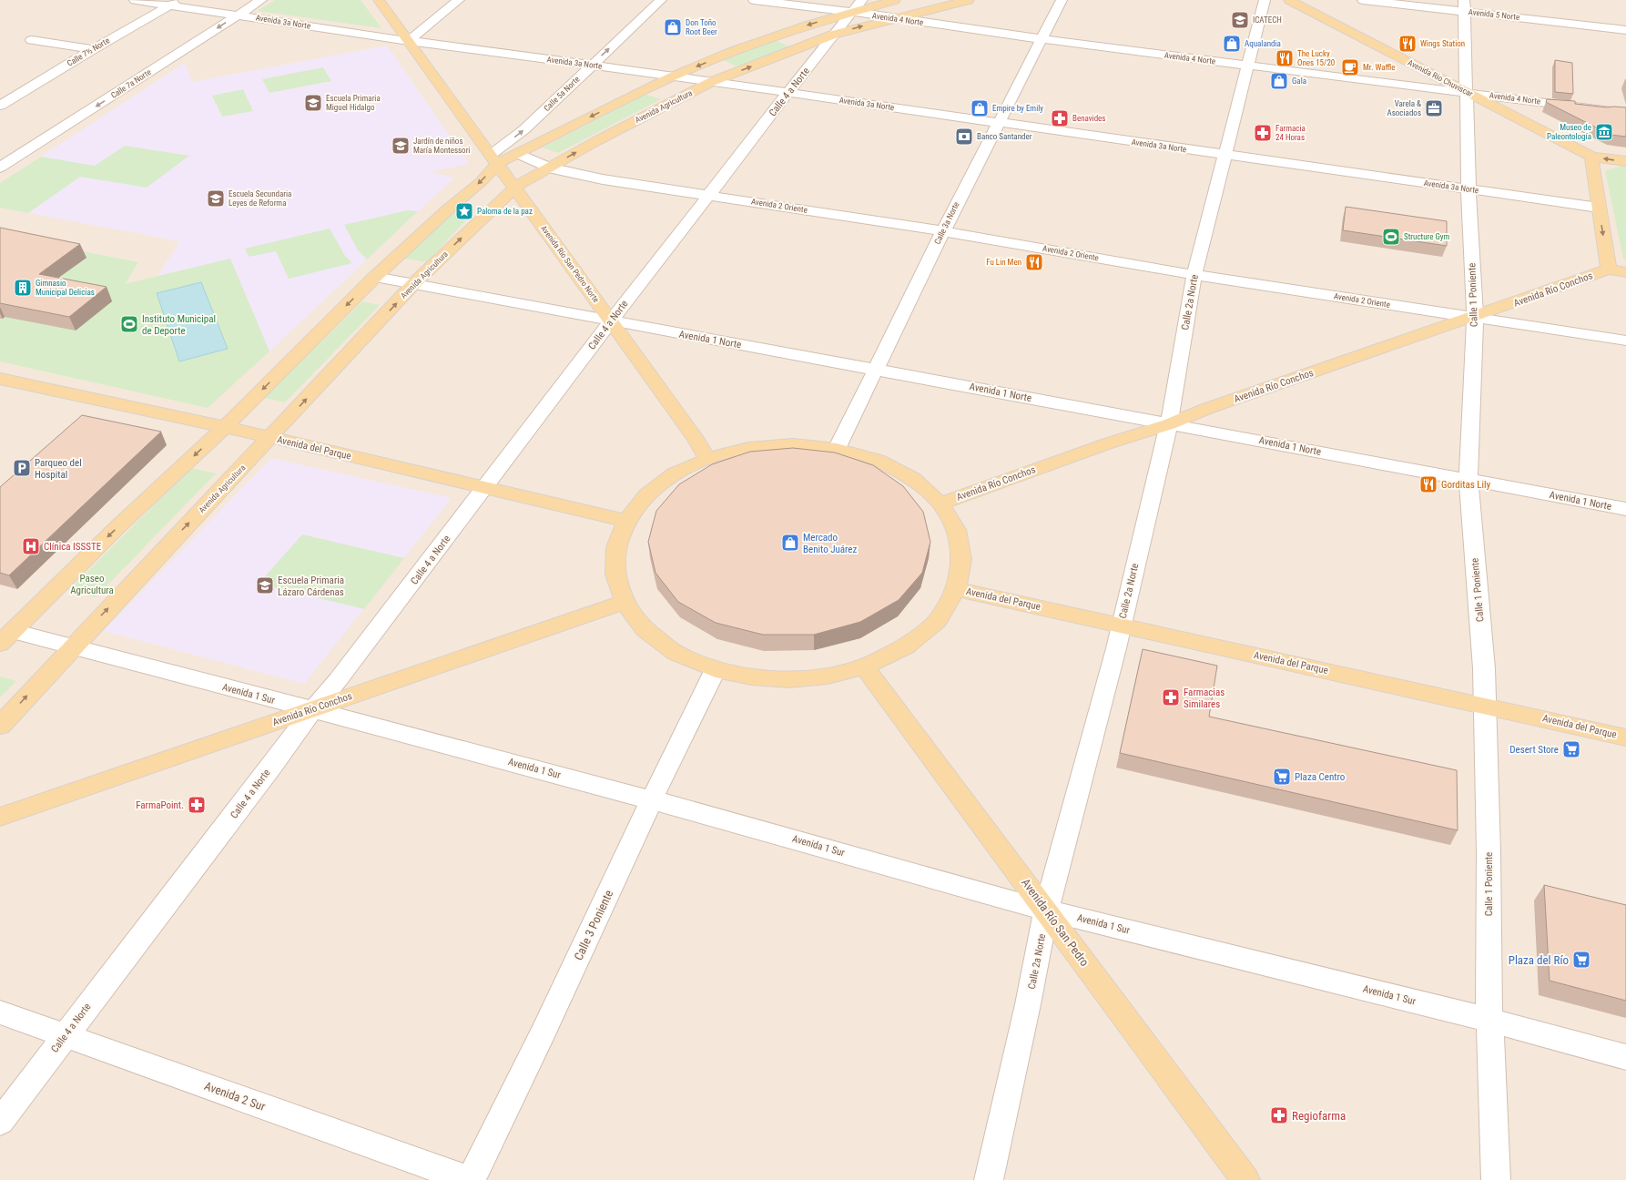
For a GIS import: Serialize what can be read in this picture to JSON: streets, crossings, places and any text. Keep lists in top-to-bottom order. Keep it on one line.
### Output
{"streets":{"main road":["Avenida Río Chuviscar","Avenida Agricultura","Avenida Río San Pedro Norte","Avenida Río Conchos","Avenida del Parque","Avenida Río San Pedro"],"street":["Avenida 5 Norte","Avenida 4 Norte","Avenida 3a Norte","Calle 7½ Norte","Calle 7a Norte","Calle 4 a Norte","Calle 5a Norte","Avenida 2 Oriente","Calle 3a Norte","Calle 1 Poniente","Calle 2a Norte","Avenida 1 Norte","Avenida 1 Sur","Calle 3 Poniente","Avenida 2 Sur"]},"crossings":[["Avenida 5 Norte","Calle 1 Poniente"],["Avenida 4 Norte","Avenida Río Chuviscar"],["Avenida 4 Norte","Calle 4 a Norte"],["Avenida 4 Norte","Avenida Agricultura"],["Avenida 4 Norte","Calle 3a Norte"],["Avenida 4 Norte","Calle 1 Poniente"],["Avenida 4 Norte","Calle 2a Norte"],["Avenida 3a Norte","Calle 7½ Norte"],["Avenida 3a Norte","Calle 7a Norte"],["Avenida 3a Norte","Calle 4 a Norte"],["Avenida 3a Norte","Calle 5a Norte"],["Avenida 3a Norte","Avenida Agricultura"],["Avenida 3a Norte","Calle 3a Norte"],["Avenida 3a Norte","Avenida Río San Pedro Norte"],["Avenida 3a Norte","Calle 1 Poniente"],["Avenida 3a Norte","Calle 2a Norte"],["Avenida Río Chuviscar","Calle 1 Poniente"],["Calle 4 a Norte","Avenida Agricultura"],["Calle 4 a Norte","Avenida 2 Oriente"],["Calle 4 a Norte","Avenida Río San Pedro Norte"],["Calle 4 a Norte","Avenida Río Conchos"],["Calle 4 a Norte","Avenida 1 Norte"],["Calle 4 a Norte","Avenida del Parque"],["Calle 4 a Norte","Avenida 1 Sur"],["Calle 4 a Norte","Avenida 2 Sur"],["Calle 5a Norte","Avenida Río San Pedro Norte"],["Avenida Agricultura","Avenida 2 Oriente"],["Avenida Agricultura","Avenida Río San Pedro Norte"],["Avenida Agricultura","Avenida 1 Norte"],["Avenida Agricultura","Avenida del Parque"],["Avenida Agricultura","Avenida 1 Sur"],["Avenida 2 Oriente","Calle 3a Norte"],["Avenida 2 Oriente","Avenida Río Conchos"],["Avenida 2 Oriente","Calle 1 Poniente"],["Avenida 2 Oriente","Calle 2a Norte"],["Calle 3a Norte","Avenida 1 Norte"],["Avenida Río San Pedro Norte","Avenida 1 Norte"],["Avenida Río Conchos","Calle 1 Poniente"],["Avenida Río Conchos","Calle 2a Norte"],["Avenida Río Conchos","Avenida 1 Norte"],["Avenida Río Conchos","Avenida 1 Sur"],["Calle 1 Poniente","Avenida 1 Norte"],["Calle 1 Poniente","Avenida del Parque"],["Calle 1 Poniente","Avenida 1 Sur"],["Calle 2a Norte","Avenida 1 Norte"],["Calle 2a Norte","Avenida del Parque"],["Calle 2a Norte","Avenida 1 Sur"],["Calle 2a Norte","Avenida Río San Pedro"],["Avenida 1 Sur","Avenida Río San Pedro"],["Avenida 1 Sur","Calle 3 Poniente"],["Calle 3 Poniente","Avenida 2 Sur"]],"one_way":["Calle 7a Norte","Calle 5a Norte"],"parks":["Paseo Agricultura"],"places":{"school or university":["ICATECH","Escuela Primaria Miguel Hidalgo","Jardín de niños María Montessori","Escuela Secundaria Leyes de Reforma","Escuela Primaria Lázaro Cárdenas"],"shop":["Don Toño Root Beer","Aqualandia","Gala","Empire by Emily","Mercado Benito Juárez"],"restaurant":["Wings Station","The Lucky Ones 15/20","Fu Lin Men","Gorditas Lily"],"cafe":["Mr. Waffle"],"office":["Varela & Asociados"],"pharmacy":["Benavides","Farmacia 24 Horas","Farmacias Similares","FarmaPoint.","Regiofarma"],"museum":["Museo de Paleontología"],"bank":["Banco Santander"],"place":["Paloma de la paz"],"sports":["Structure Gym","Instituto Municipal de Deporte"],"building":["Gimnasio Municipal Delicias"],"parking":["Parqueo del Hospital"],"hospital":["Clínica ISSSTE"],"supermarket":["Desert Store","Plaza Centro","Plaza del Río"]}}
